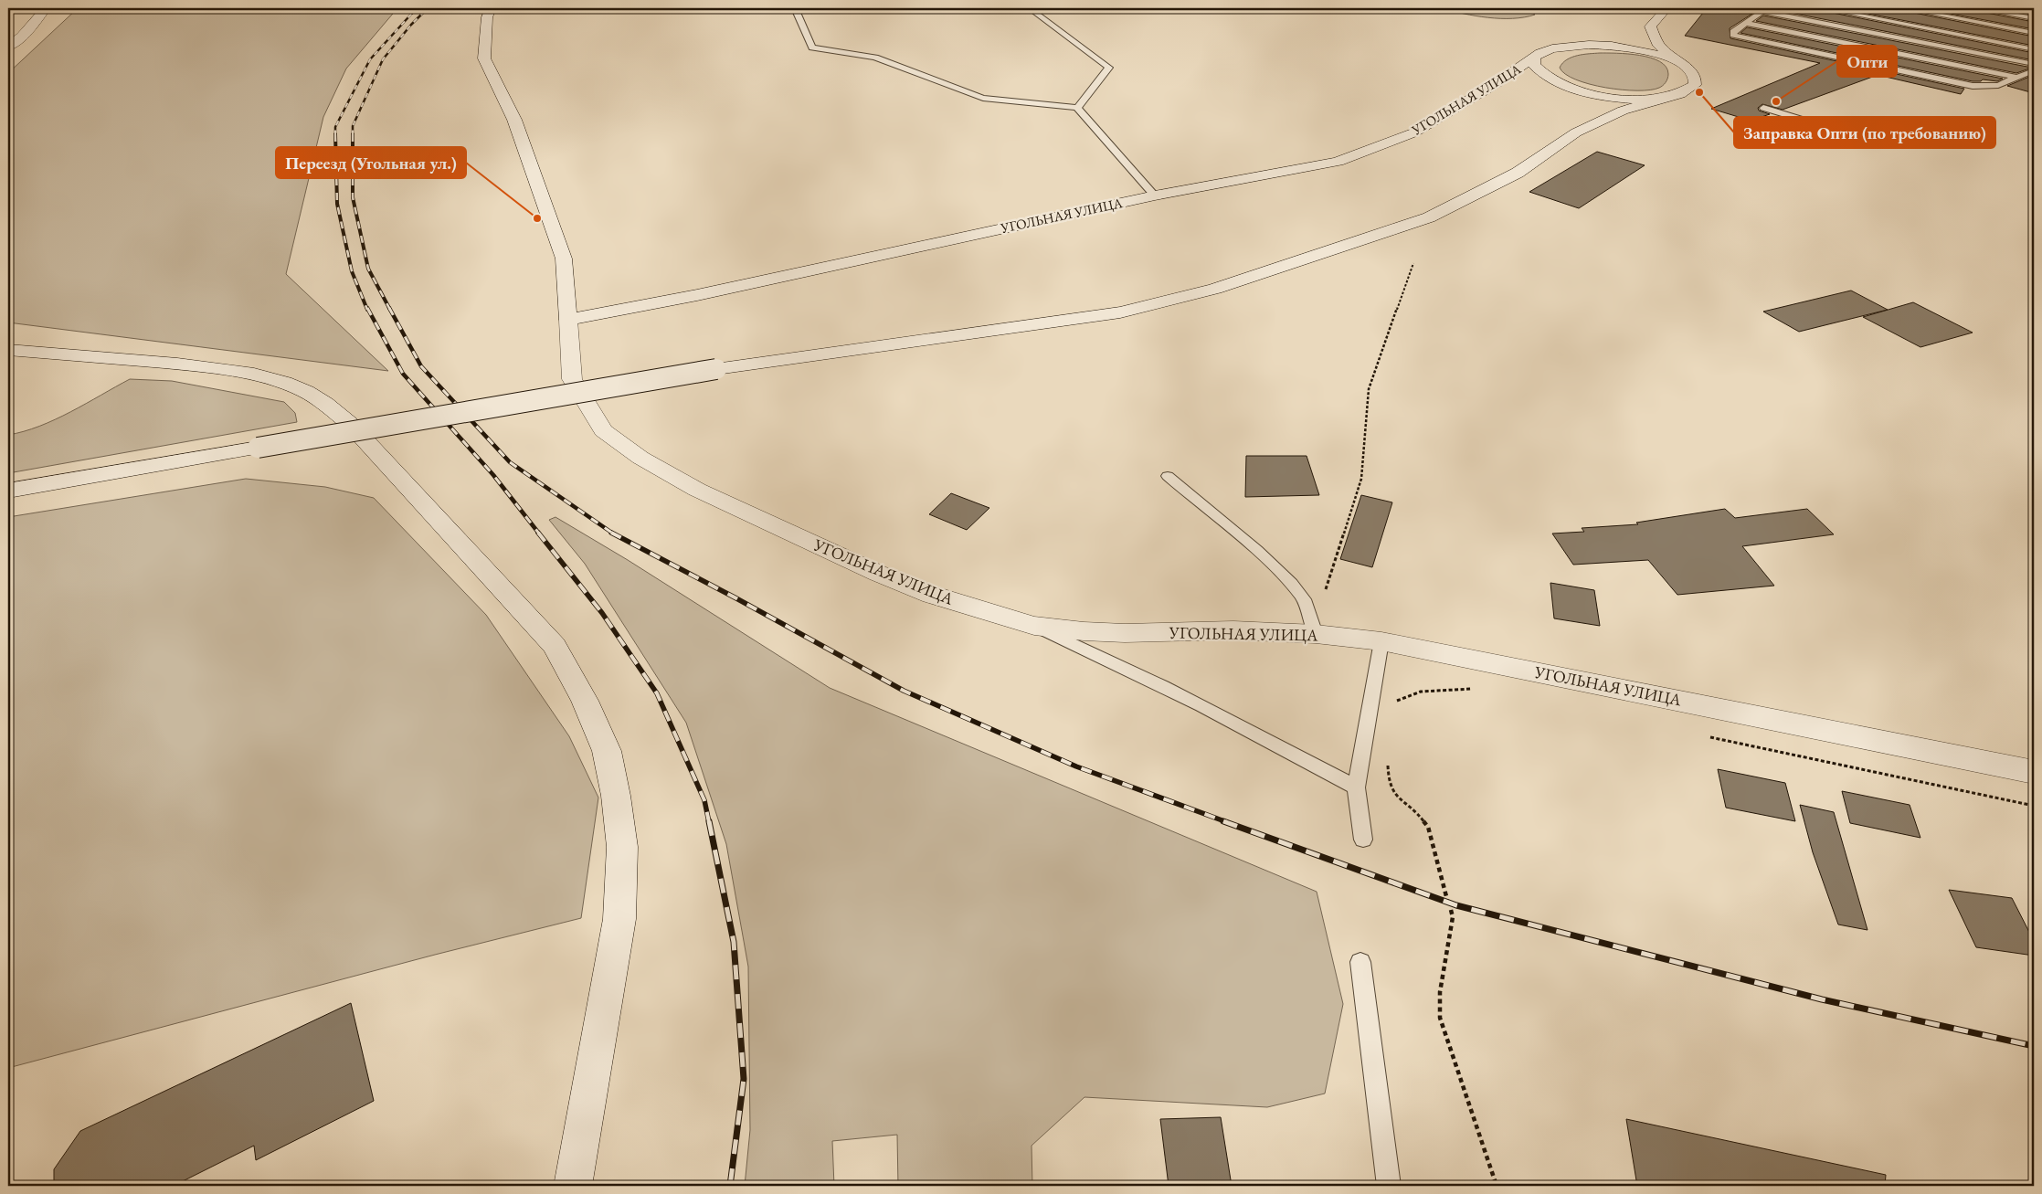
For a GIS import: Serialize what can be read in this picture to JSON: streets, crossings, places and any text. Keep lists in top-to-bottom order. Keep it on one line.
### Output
{"streets":{"main road":["УГОЛЬНАЯ УЛИЦА"]},"places":["Заправка Опти (по требованию)","Опти","Переезд (Угольная ул.)"]}
